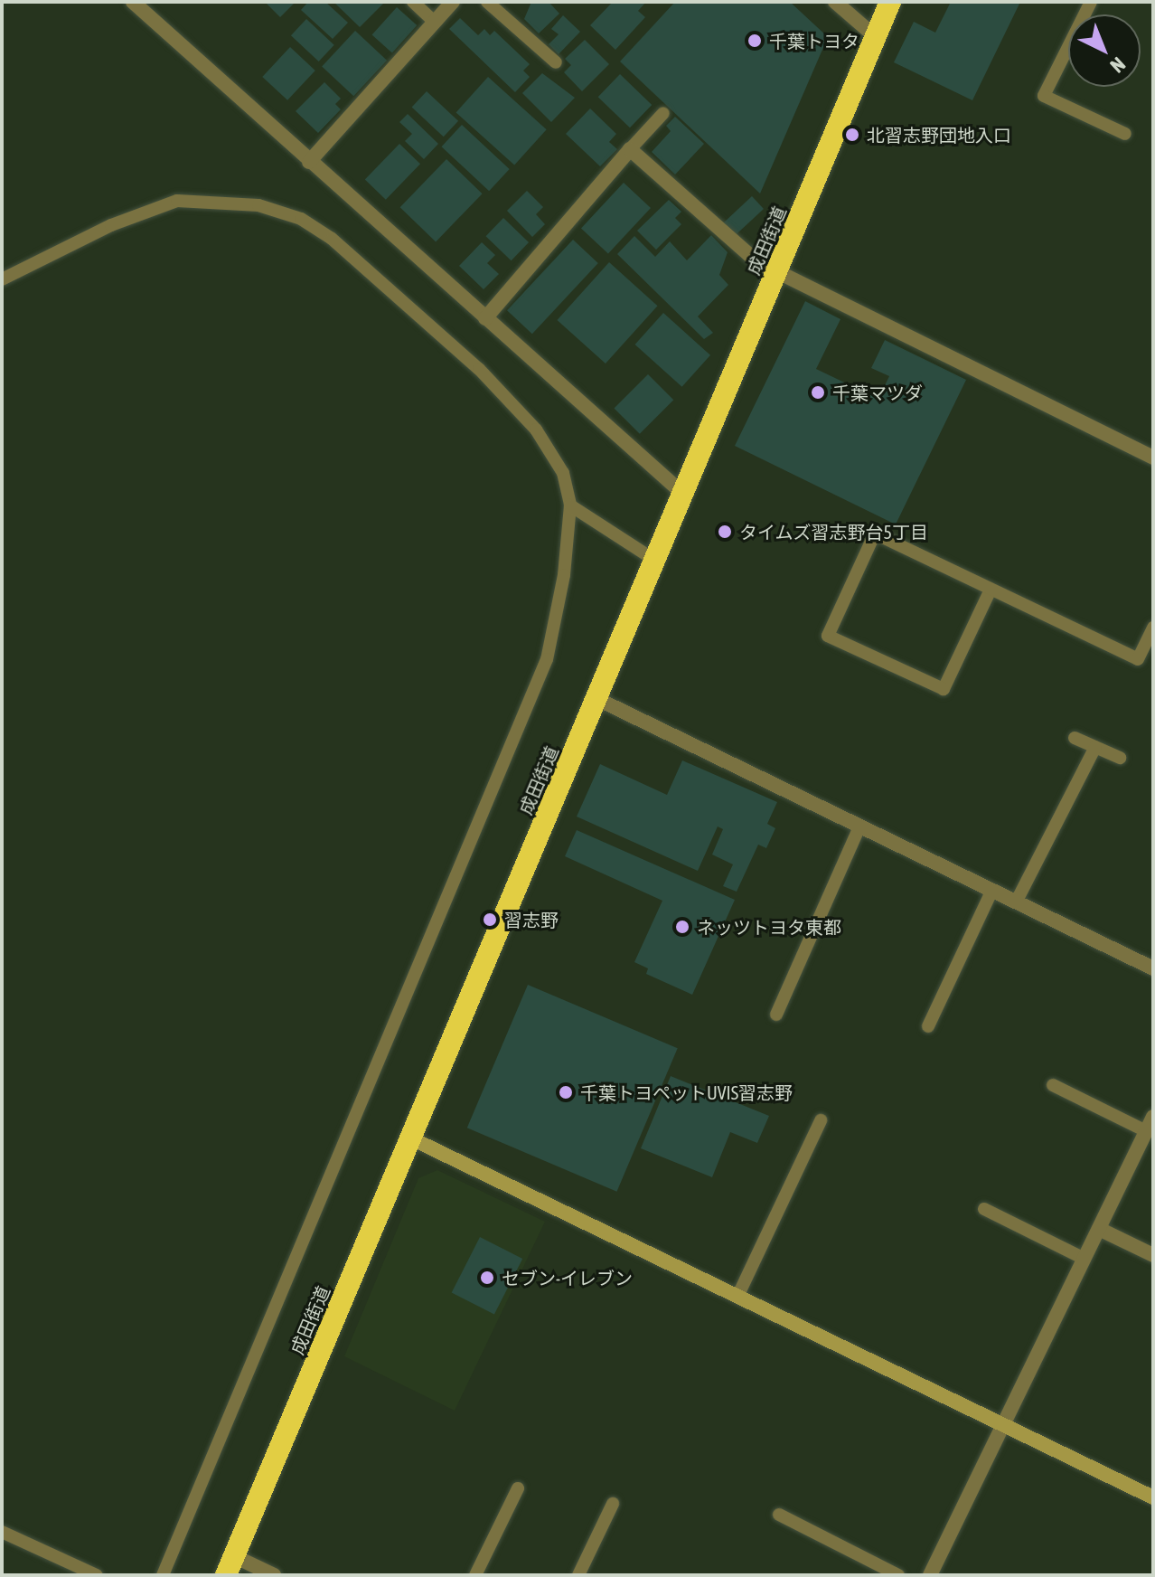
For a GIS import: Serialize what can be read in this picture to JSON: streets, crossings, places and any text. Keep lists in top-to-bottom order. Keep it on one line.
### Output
{"streets":{"highway":["成田街道"]},"places":["千葉トヨタ","北習志野団地入口","千葉マツダ","タイムズ習志野台5丁目","習志野","ネッツトヨタ東都","千葉トヨペットUVIS習志野","セブン-イレブン"],"north":"bottom right"}
